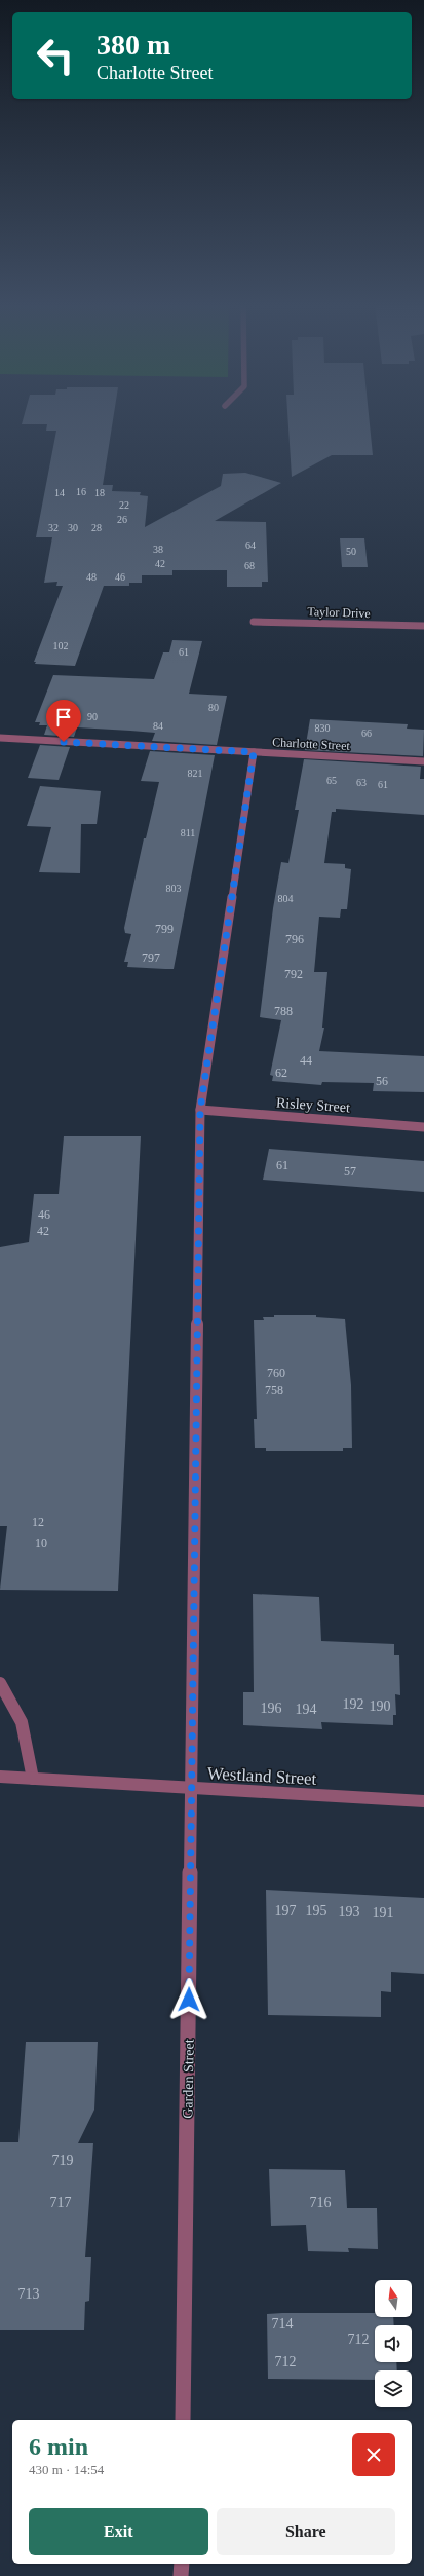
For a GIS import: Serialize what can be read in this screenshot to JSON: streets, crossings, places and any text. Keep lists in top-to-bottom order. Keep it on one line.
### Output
{"streets":{"street":["Taylor Drive","Charlotte Street","Risley Street","Westland Street","Garden Street"]},"crossings":[["Charlotte Street","Garden Street"],["Risley Street","Garden Street"],["Westland Street","Garden Street"]],"house_numbers":["16","14","18","22","26","32","30","28","64","38","50","42","68","48","46","102","61","80","90","84","830","66","821","65","63","61","811","803","804","799","796","797","792","788","44","62","56","61","57","46","42","760","758","12","10","192","190","196","194","197","195","193","191","719","717","716","713","714","712","712"],"north":"top","page":{"turn":["380 m","Charlotte Street"],"heading":["6 min","430 m · 14:54"],"buttons":["Exit","Share"]}}
